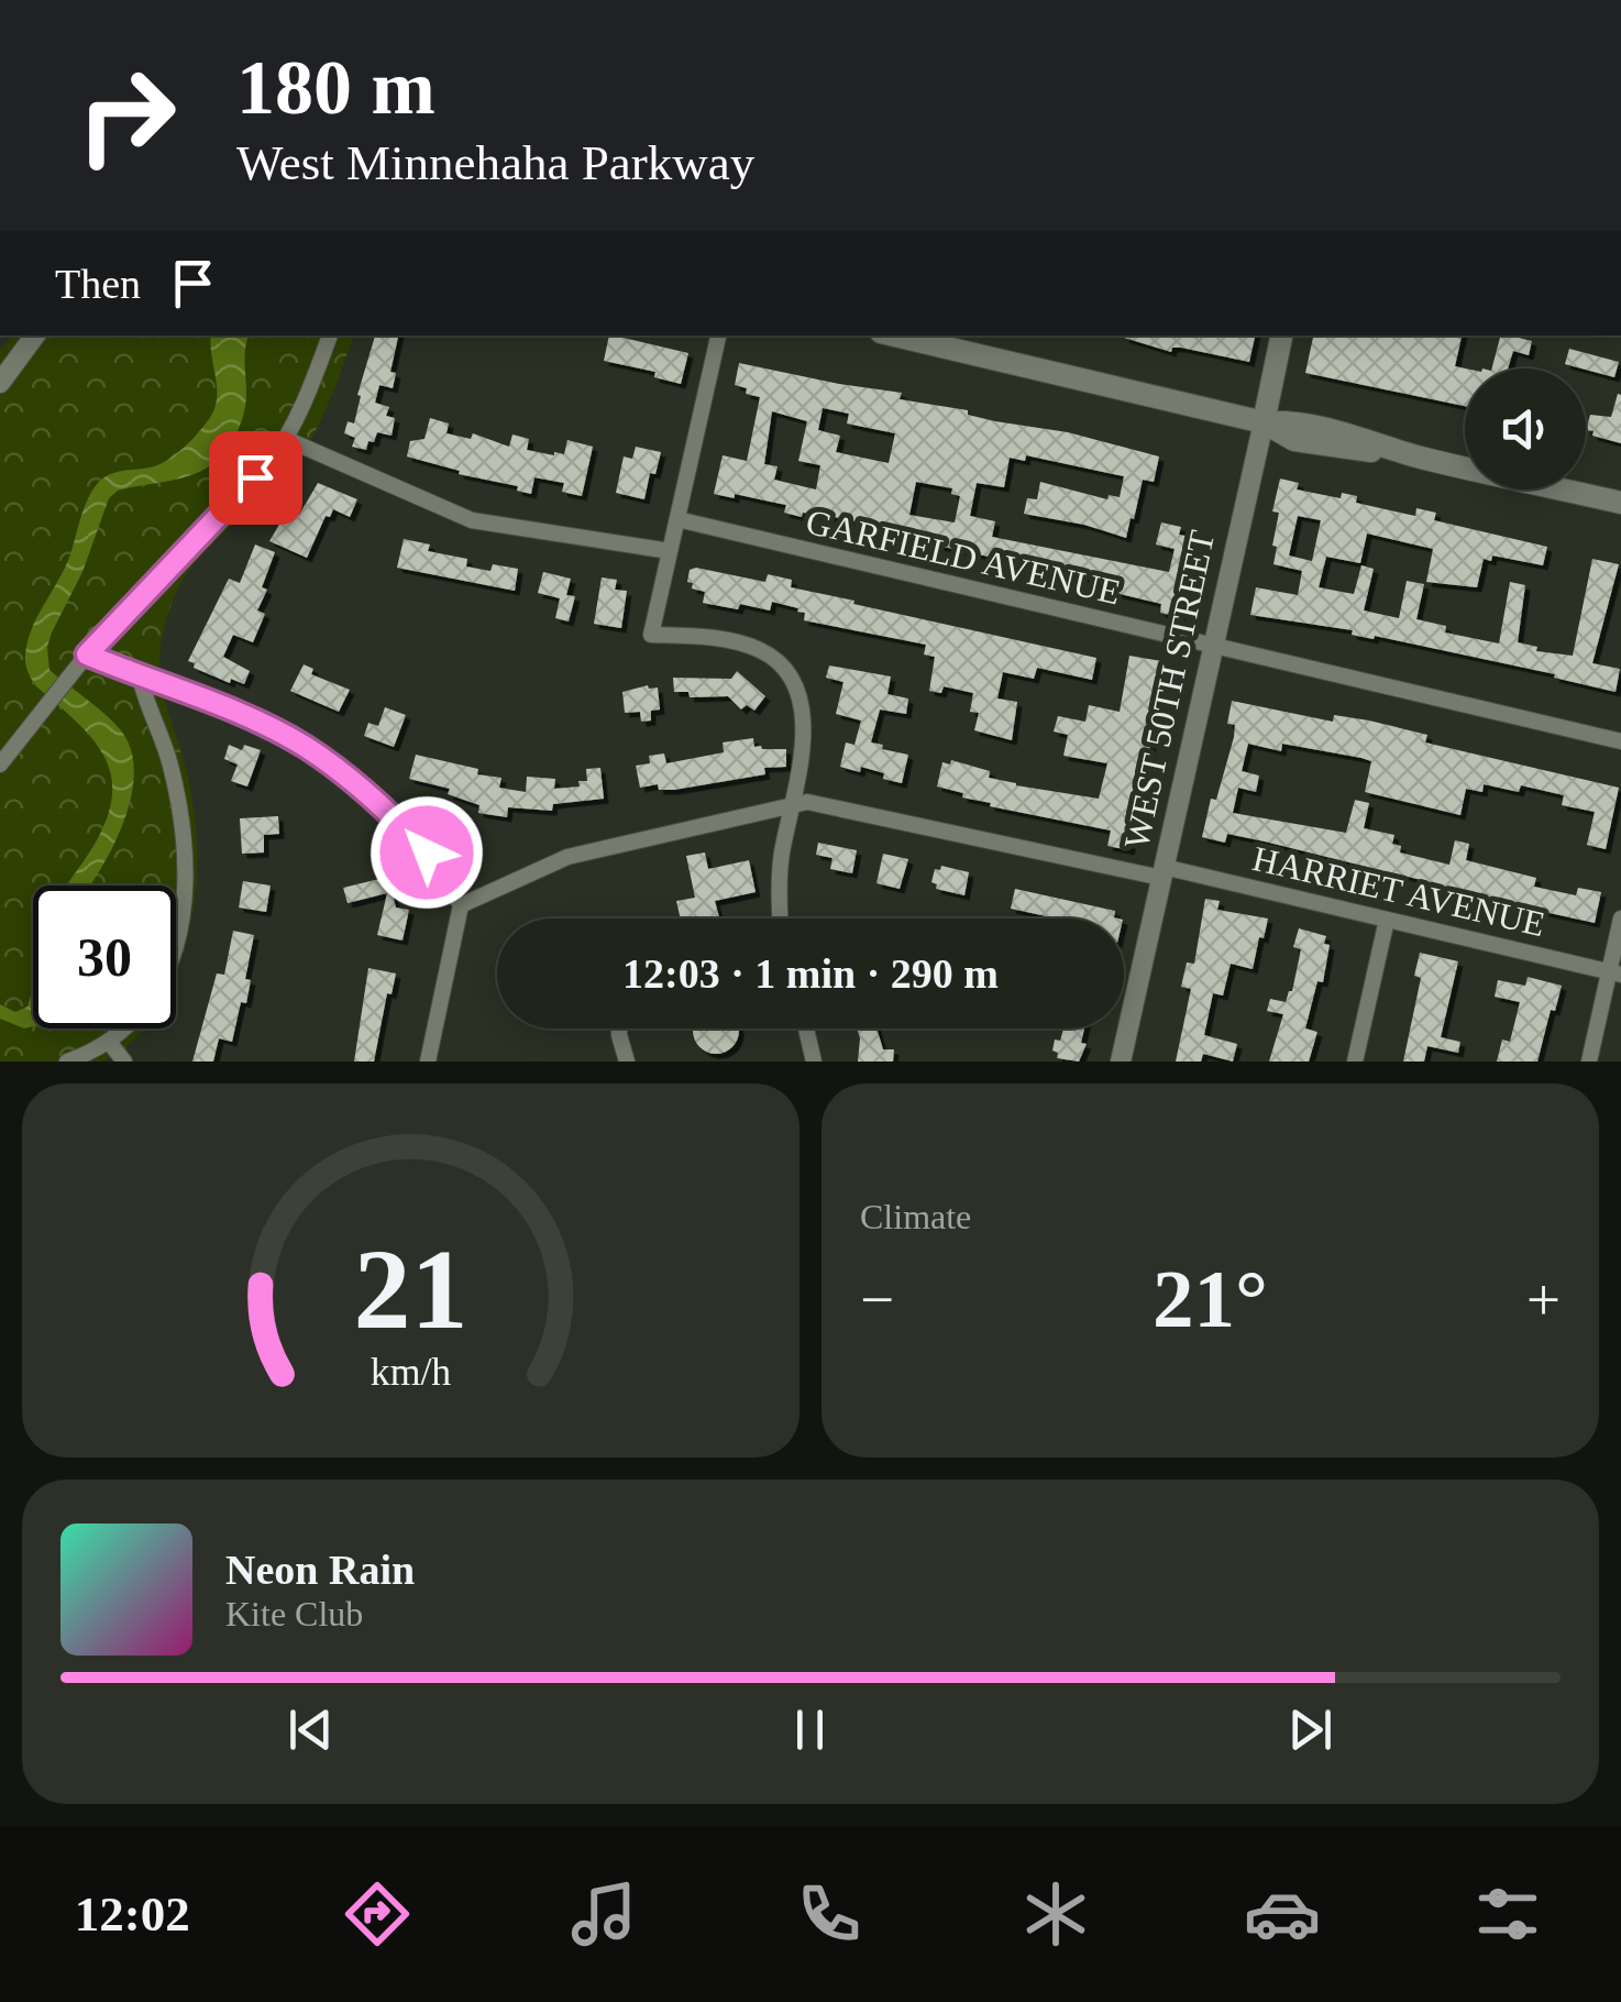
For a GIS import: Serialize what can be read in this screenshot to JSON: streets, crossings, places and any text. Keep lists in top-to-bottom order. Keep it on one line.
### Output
{"streets":{"main road":["WEST 50TH STREET"],"street":["GARFIELD AVENUE","HARRIET AVENUE"]},"crossings":[["GARFIELD AVENUE","WEST 50TH STREET"],["WEST 50TH STREET","HARRIET AVENUE"]],"page":{"turn":["180 m","West Minnehaha Parkway"],"then":"Then","limit":"30","trip":"12:03 · 1 min · 290 m","tile":"Climate","heat":["−","21°","+"],"song":["Neon Rain","Kite Club"],"tabs":"12:02","gauge":["21","km/h"]}}
